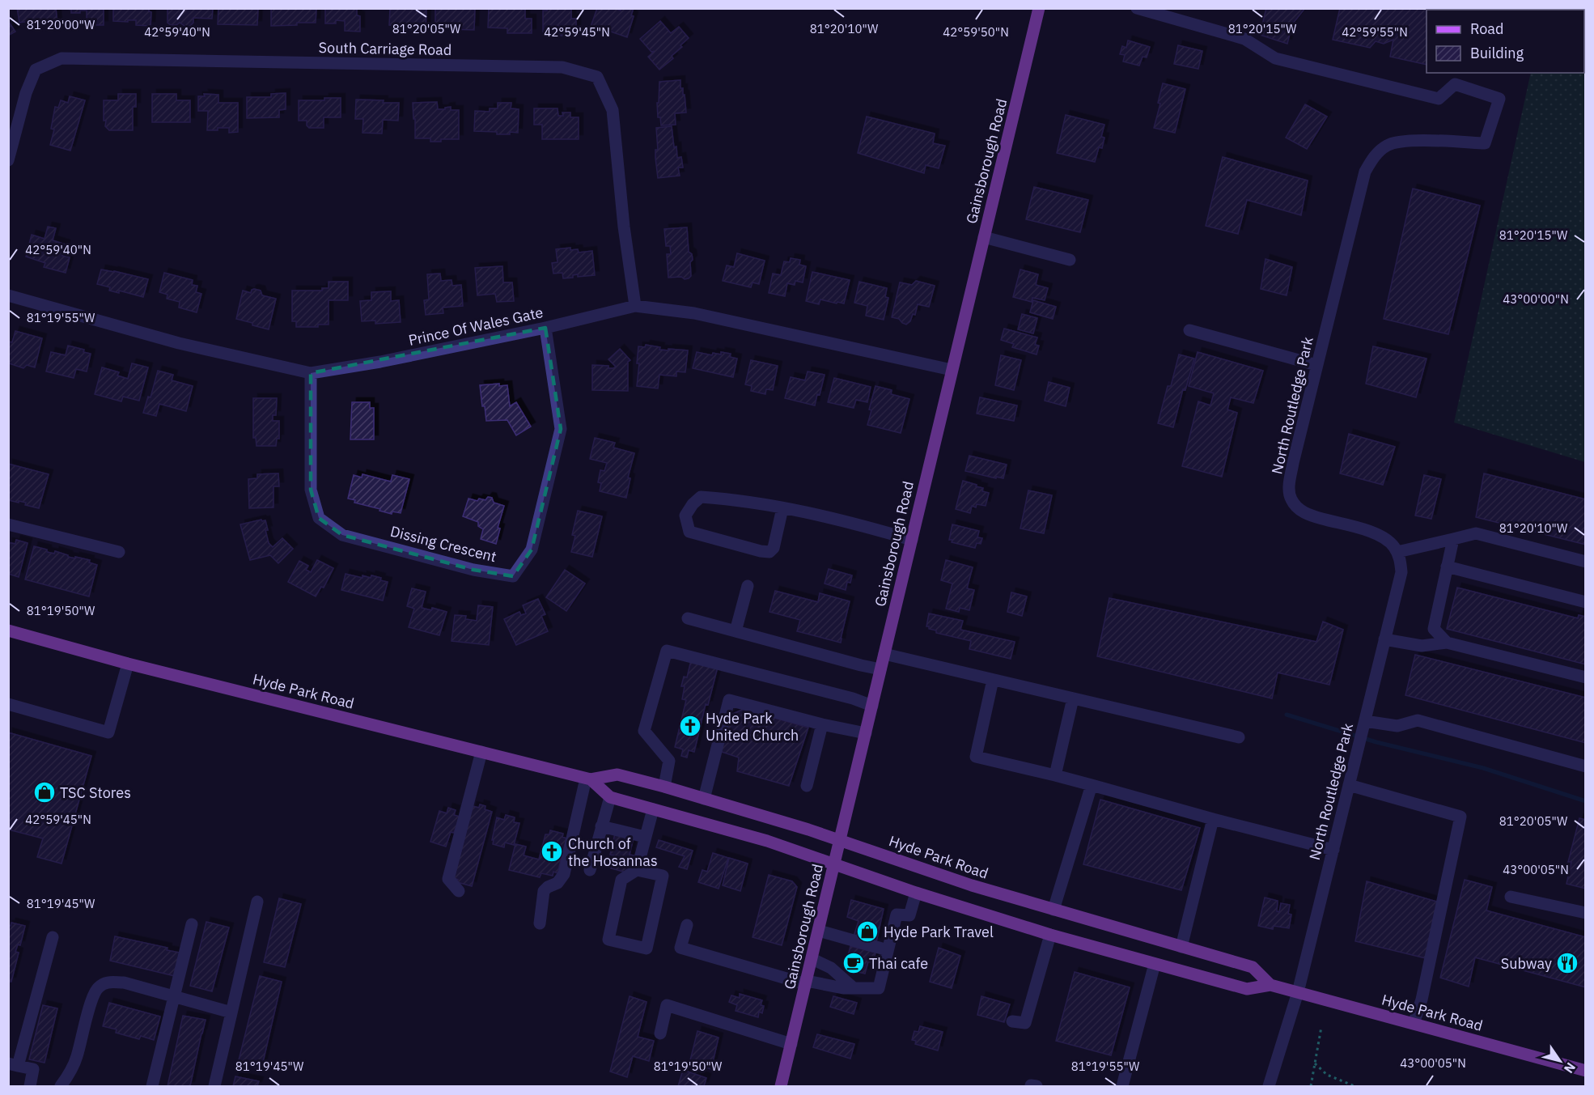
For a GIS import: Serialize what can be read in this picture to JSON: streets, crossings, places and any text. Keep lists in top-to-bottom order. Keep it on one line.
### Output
{"streets":{"main road":["Gainsborough Road","Hyde Park Road"],"street":["South Carriage Road","Prince Of Wales Gate","North Routledge Park","Dissing Crescent"]},"crossings":[["South Carriage Road","Prince Of Wales Gate"],["Gainsborough Road","Prince Of Wales Gate"],["Gainsborough Road","Hyde Park Road"],["Prince Of Wales Gate","Dissing Crescent"],["North Routledge Park","Hyde Park Road"]],"places":{"church":["Hyde Park United Church","Church of the Hosannas"],"shop":["TSC Stores","Hyde Park Travel"],"cafe":["Thai cafe"],"restaurant":["Subway"]},"legend":["Road","Building"],"north":"bottom right","coordinates":["81°20'00\"W","81°20'05\"W","81°20'10\"W","81°20'15\"W","42°59'40\"N","42°59'45\"N","42°59'50\"N","42°59'55\"N","43°00'00\"N","81°19'55\"W","81°19'50\"W","43°00'05\"N","81°19'45\"W"]}
